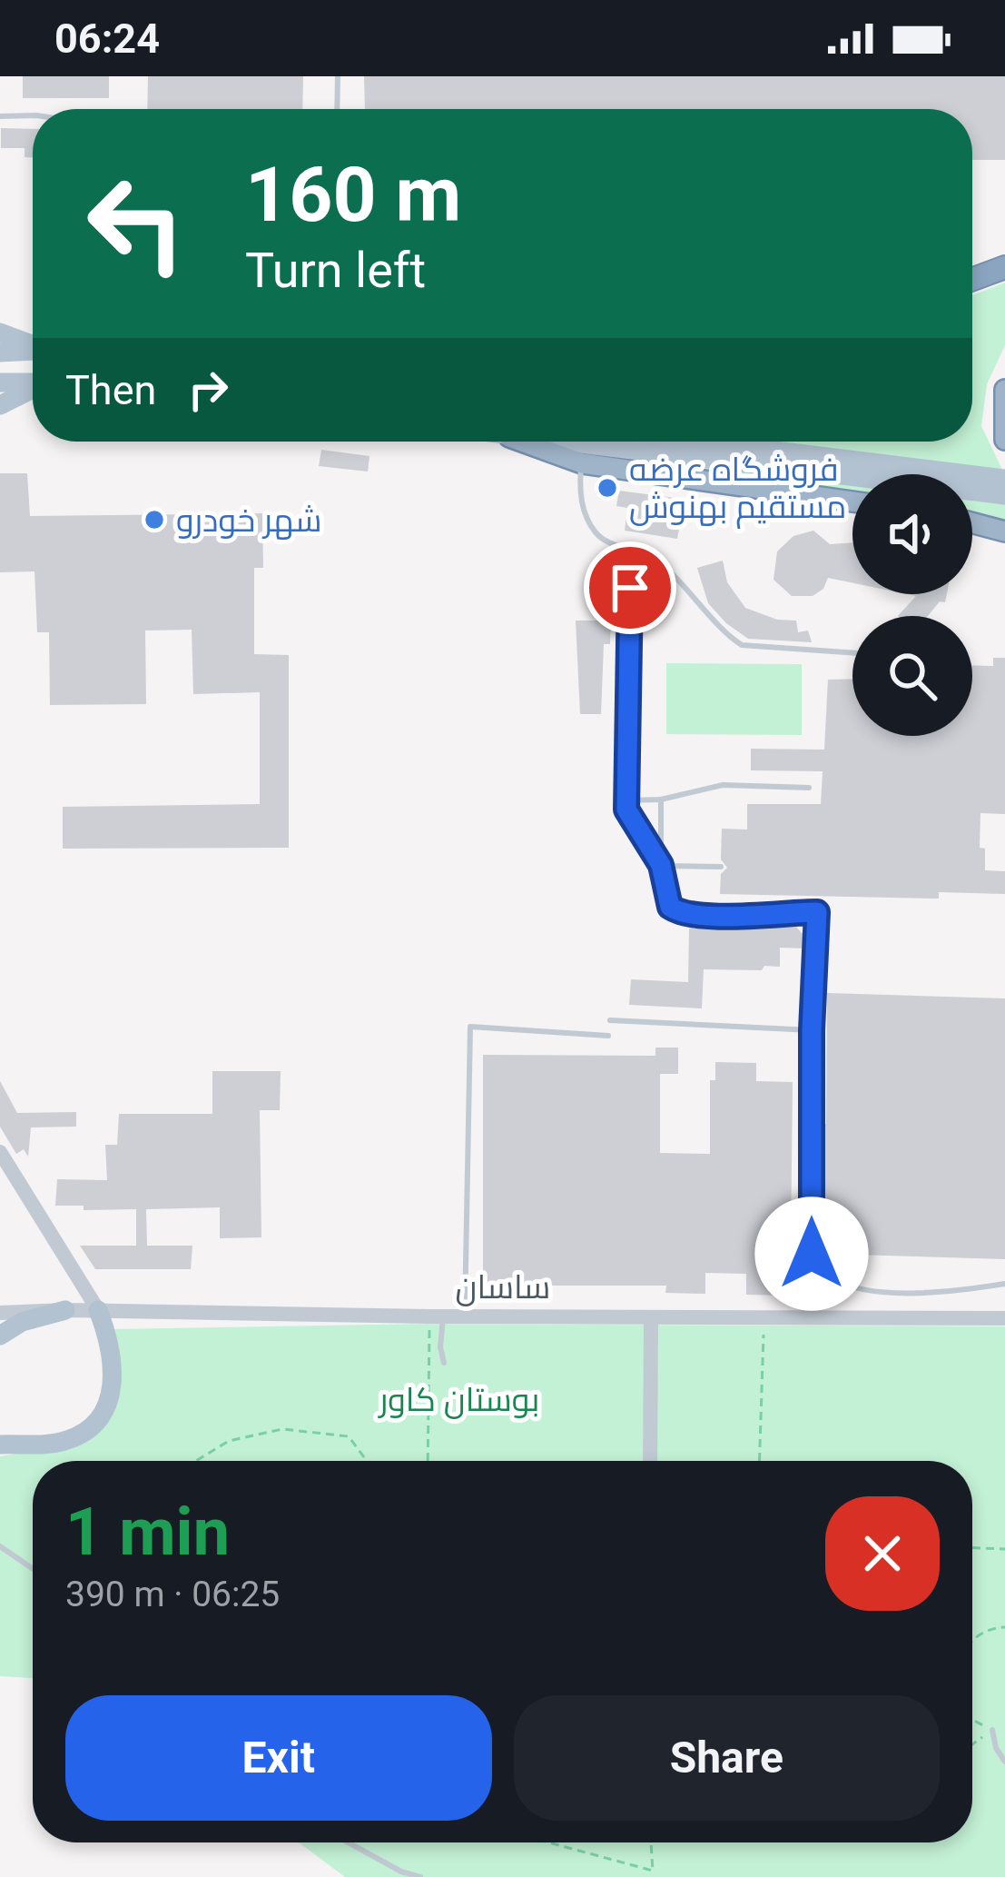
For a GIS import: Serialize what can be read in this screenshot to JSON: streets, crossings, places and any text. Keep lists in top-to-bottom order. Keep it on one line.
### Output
{"streets":{"street":["ساسان"]},"parks":["بوستان کاور"],"places":["فروشگاه عرضه مستقیم بهنوش","شهر خودرو"],"page":{"status":"06:24","turn":["160 m","Turn left"],"then":"Then","heading":["1 min","390 m · 06:25"],"buttons":["Exit","Share"]}}
